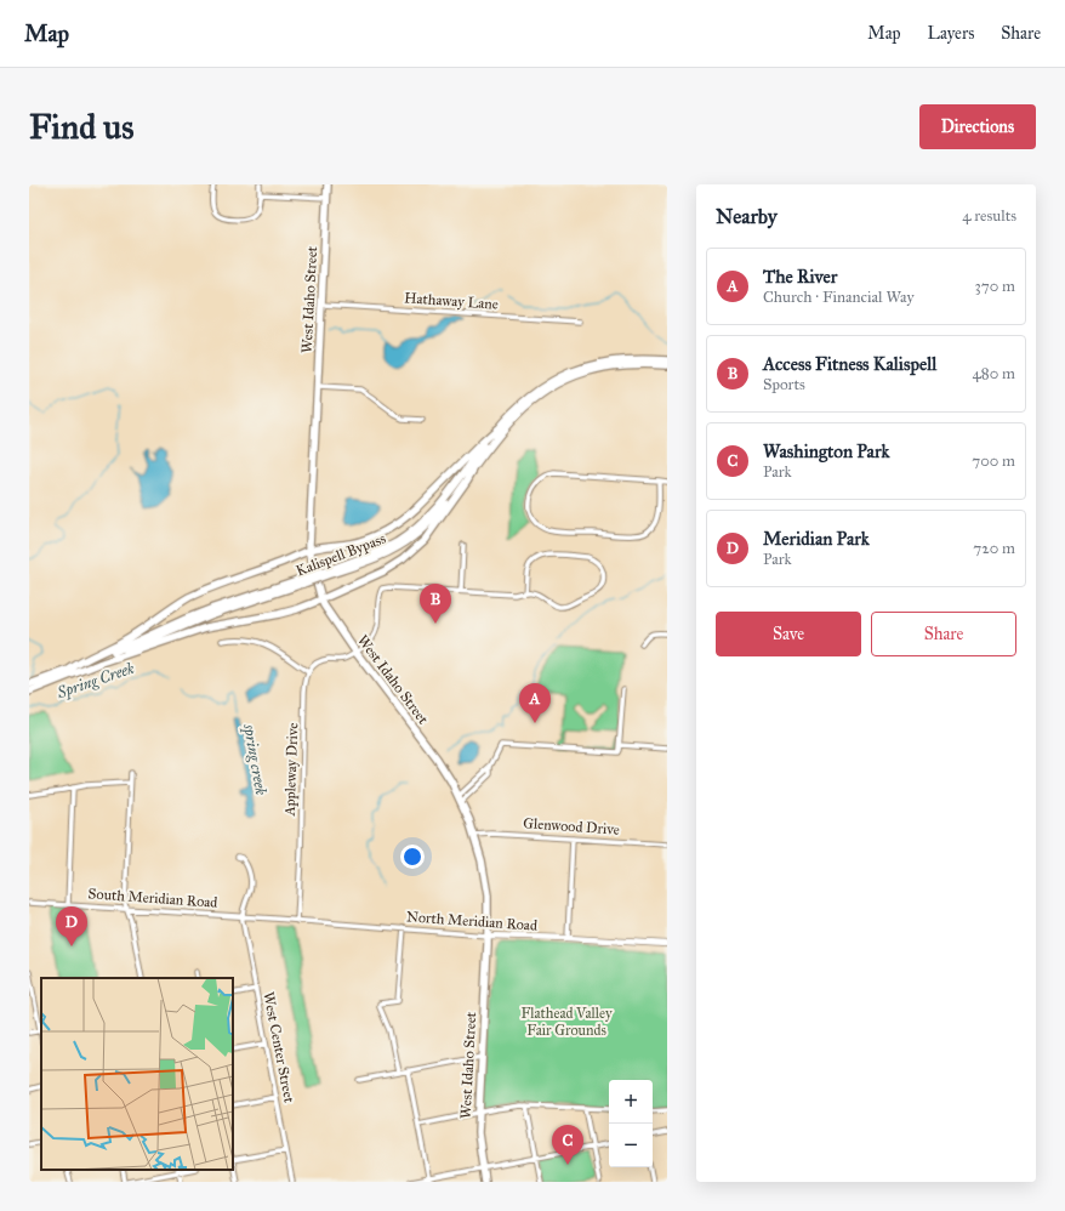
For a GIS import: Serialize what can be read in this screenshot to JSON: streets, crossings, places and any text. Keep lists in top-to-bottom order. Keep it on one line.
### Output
{"streets":{"highway":["West Idaho Street","Kalispell Bypass"],"main road":["North Meridian Road"],"street":["Hathaway Lane","Appleway Drive","Glenwood Drive","South Meridian Road","West Center Street"]},"crossings":[["West Idaho Street","Hathaway Lane"],["West Idaho Street","Glenwood Drive"],["West Idaho Street","North Meridian Road"],["Appleway Drive","North Meridian Road"],["South Meridian Road","North Meridian Road"],["South Meridian Road","West Center Street"]],"water":["Spring Creek","spring creek"],"parks":["Flathead Valley Fair Grounds"],"page":{"header":"Map","nav":["Map","Layers","Share"],"buttons":["Directions",["Save","Share"]],"title":"Find us","heading":["Nearby","4 results"],"list":[{"mark":"A","name":"The River","note":"Church · Financial Way","value":"370 m"},{"mark":"B","name":"Access Fitness Kalispell","note":"Sports","value":"480 m"},{"mark":"C","name":"Washington Park","note":"Park","value":"700 m"},{"mark":"D","name":"Meridian Park","note":"Park","value":"720 m"}],"pins":["B","A","D","C"],"map_buttons":["+","−"]}}
